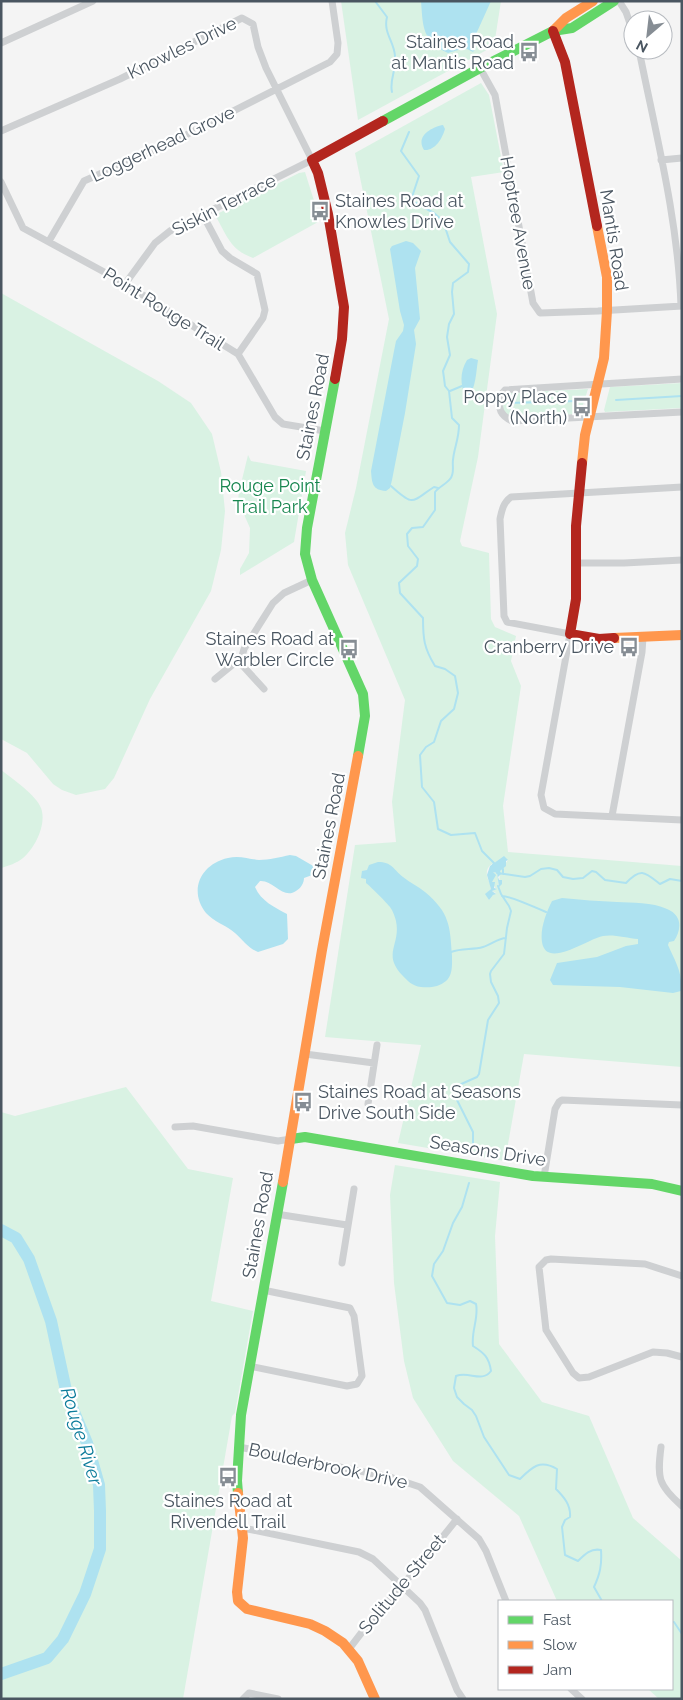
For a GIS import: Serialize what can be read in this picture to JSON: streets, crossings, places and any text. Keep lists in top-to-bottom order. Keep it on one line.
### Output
{"streets":{"street":["Knowles Drive","Loggerhead Grove","Siskin Terrace","Hoptree Avenue","Mantis Road","Point Rouge Trail","Staines Road","Seasons Drive","Boulderbrook Drive","Solitude Street"]},"crossings":[["Knowles Drive","Loggerhead Grove"],["Knowles Drive","Siskin Terrace"],["Knowles Drive","Staines Road"],["Loggerhead Grove","Point Rouge Trail"],["Siskin Terrace","Point Rouge Trail"],["Siskin Terrace","Staines Road"],["Hoptree Avenue","Mantis Road"],["Point Rouge Trail","Staines Road"],["Staines Road","Seasons Drive"],["Staines Road","Boulderbrook Drive"],["Staines Road","Solitude Street"],["Boulderbrook Drive","Solitude Street"]],"water":["Rouge River"],"parks":["Rouge Point Trail Park"],"places":{"bus stop":["Staines Road at Mantis Road","Staines Road at Knowles Drive","Poppy Place (North)","Cranberry Drive","Staines Road at Warbler Circle","Staines Road at Seasons Drive South Side","Staines Road at Rivendell Trail"]},"legend":["Fast","Slow","Jam"],"north":"bottom left"}
